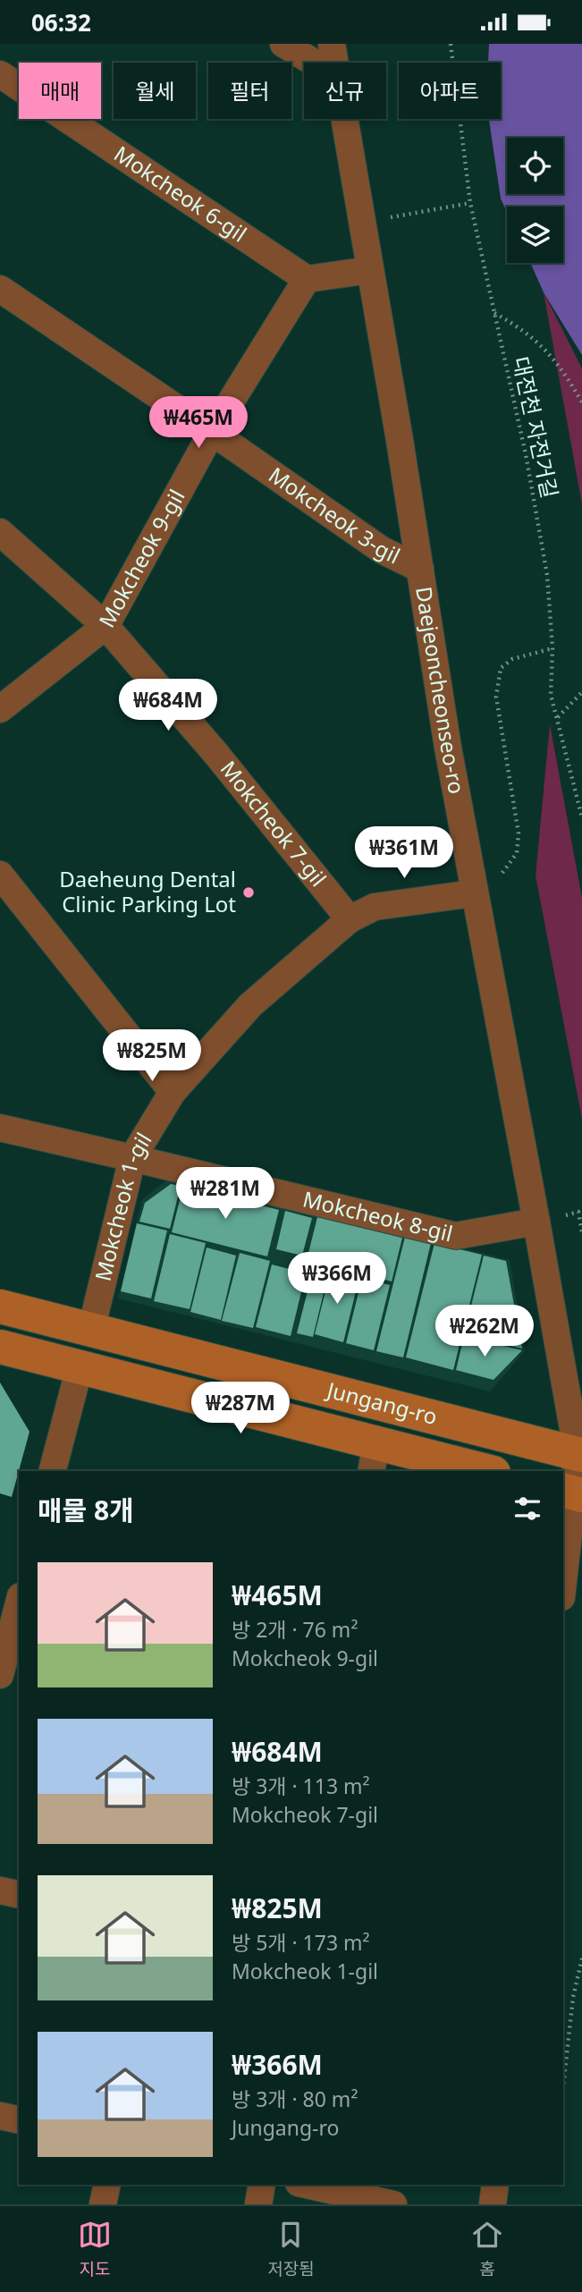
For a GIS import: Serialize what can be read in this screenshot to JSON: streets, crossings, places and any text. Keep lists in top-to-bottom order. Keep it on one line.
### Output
{"streets":{"main road":["Jungang-ro"],"street":["Mokcheok 6-gil","Mokcheok 3-gil","Mokcheok 9-gil","Daejeoncheonseo-ro","Mokcheok 7-gil","Mokcheok 1-gil","Mokcheok 8-gil"],"path":["대전천 자전거길"]},"crossings":[["Mokcheok 6-gil","Mokcheok 9-gil"],["Mokcheok 3-gil","Mokcheok 9-gil"],["Mokcheok 3-gil","Daejeoncheonseo-ro"],["Mokcheok 9-gil","Mokcheok 7-gil"],["Daejeoncheonseo-ro","Mokcheok 8-gil"],["Daejeoncheonseo-ro","Jungang-ro"],["Mokcheok 7-gil","Mokcheok 1-gil"],["Mokcheok 1-gil","Mokcheok 8-gil"],["Mokcheok 1-gil","Jungang-ro"]],"places":["Daeheung Dental Clinic Parking Lot"],"page":{"status":"06:32","chip":["매매","월세","필터","신규","아파트"],"price":["₩465M","₩684M","₩361M","₩825M","₩281M","₩366M","₩262M","₩287M"],"heading":"매물 8개","list":[{"name":"₩465M","note":"방 2개 · 76 m² · Mokcheok 9-gil"},{"name":"₩684M","note":"방 3개 · 113 m² · Mokcheok 7-gil"},{"name":"₩825M","note":"방 5개 · 173 m² · Mokcheok 1-gil"},{"name":"₩366M","note":"방 3개 · 80 m² · Jungang-ro"}],"tabs":["지도","저장됨","홈"]}}
